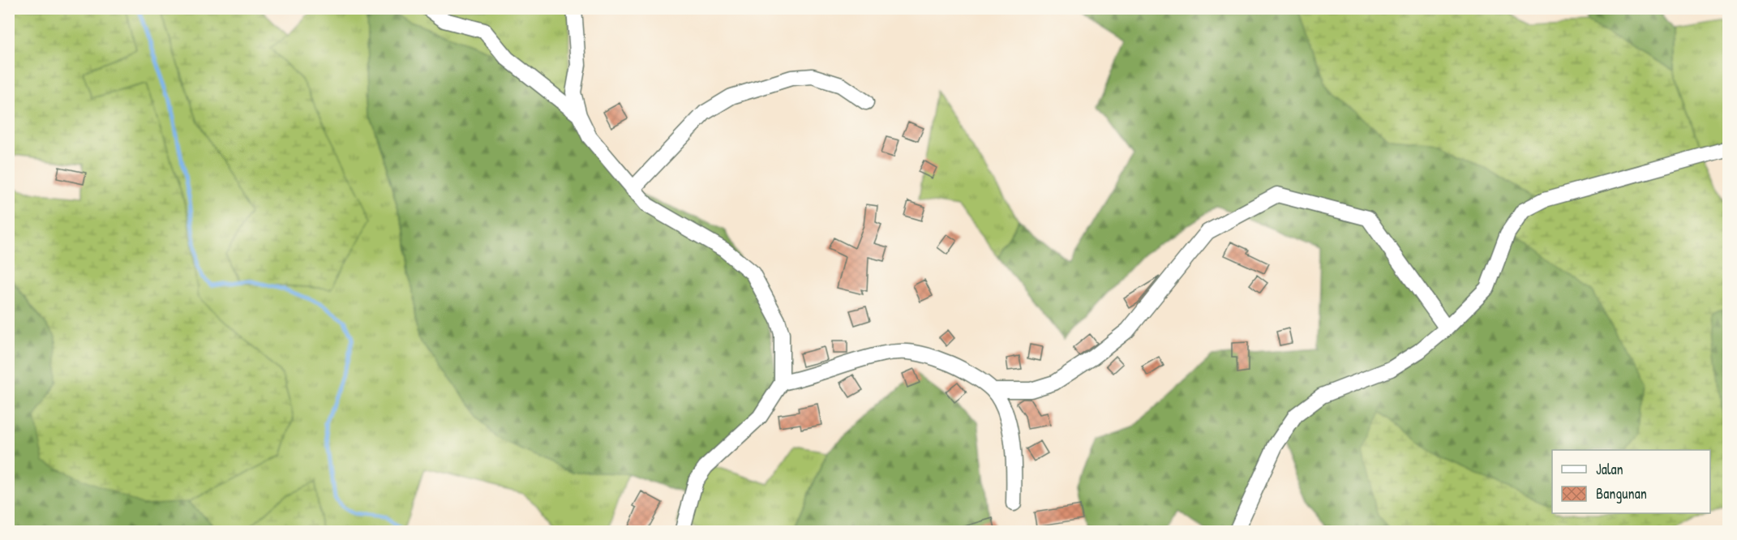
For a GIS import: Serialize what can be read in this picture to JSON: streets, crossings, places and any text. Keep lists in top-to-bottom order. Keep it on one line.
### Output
{"legend":["Jalan","Bangunan"]}
